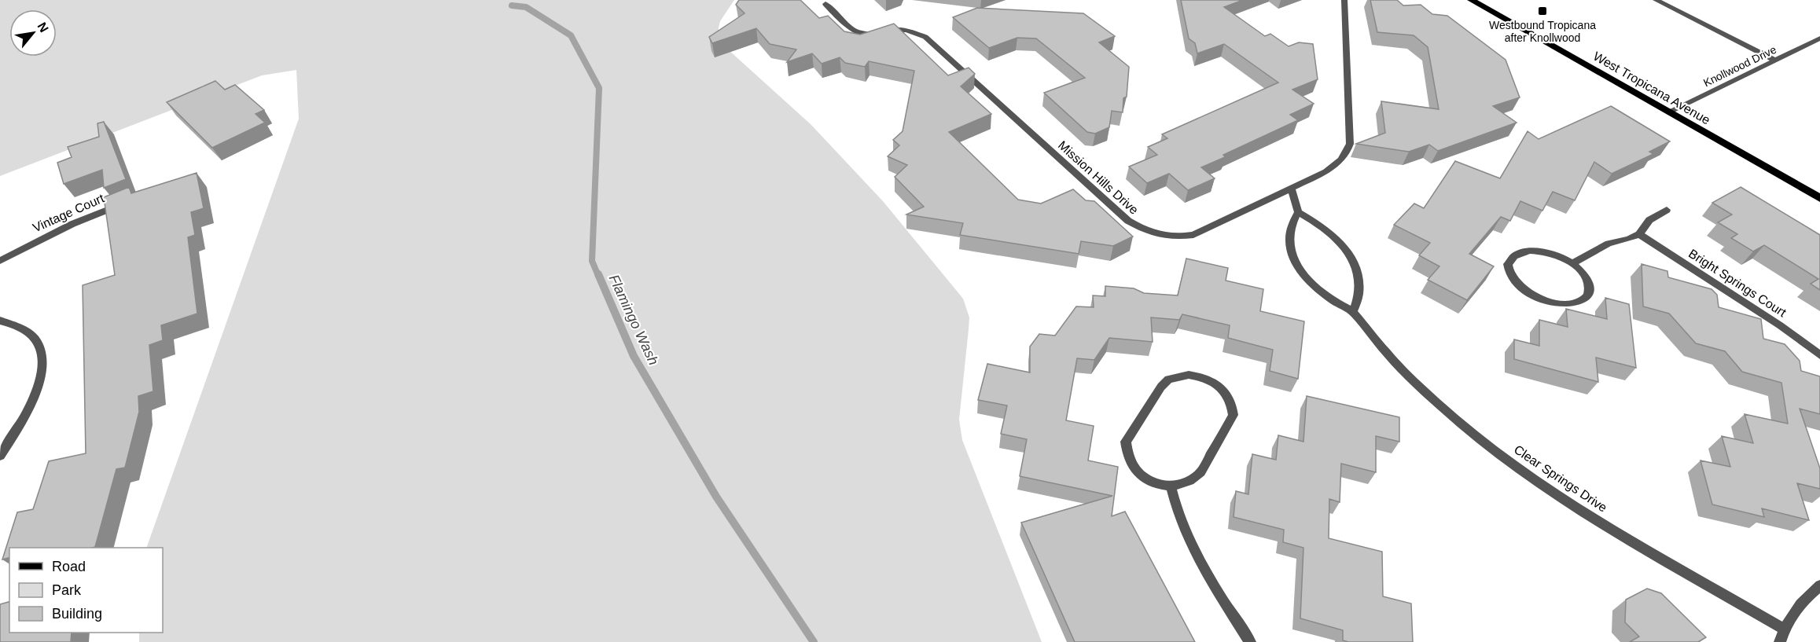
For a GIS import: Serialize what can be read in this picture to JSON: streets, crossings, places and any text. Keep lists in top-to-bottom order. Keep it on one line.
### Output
{"streets":{"main road":["West Tropicana Avenue"],"street":["Knollwood Drive","Mission Hills Drive","Vintage Court","Bright Springs Court","Clear Springs Drive"]},"crossings":[["Knollwood Drive","West Tropicana Avenue"]],"water":["Flamingo Wash"],"places":{"transit":["Westbound Tropicana after Knollwood"]},"legend":["Road","Park","Building"],"north":"top right"}
